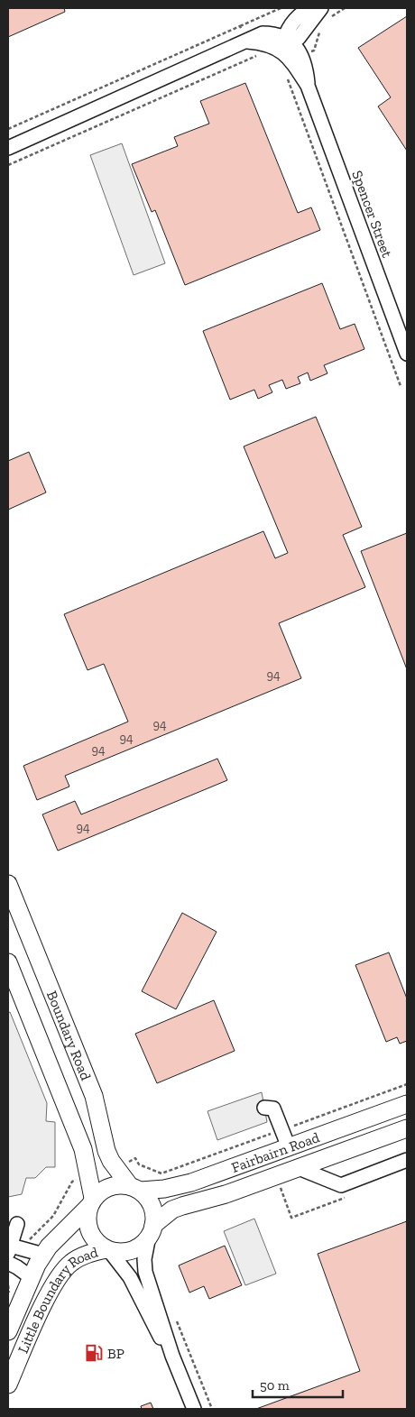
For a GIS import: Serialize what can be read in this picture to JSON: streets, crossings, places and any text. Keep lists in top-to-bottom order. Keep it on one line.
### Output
{"streets":{"main road":["Boundary Road","Fairbairn Road","Little Boundary Road"],"street":["Spencer Street"]},"crossings":[["Boundary Road","Fairbairn Road"],["Boundary Road","Little Boundary Road"],["Fairbairn Road","Little Boundary Road"]],"places":{"fuel station":["BP"]},"house_numbers":["94","94","94","94","94"],"scale_bar":"50 m"}
